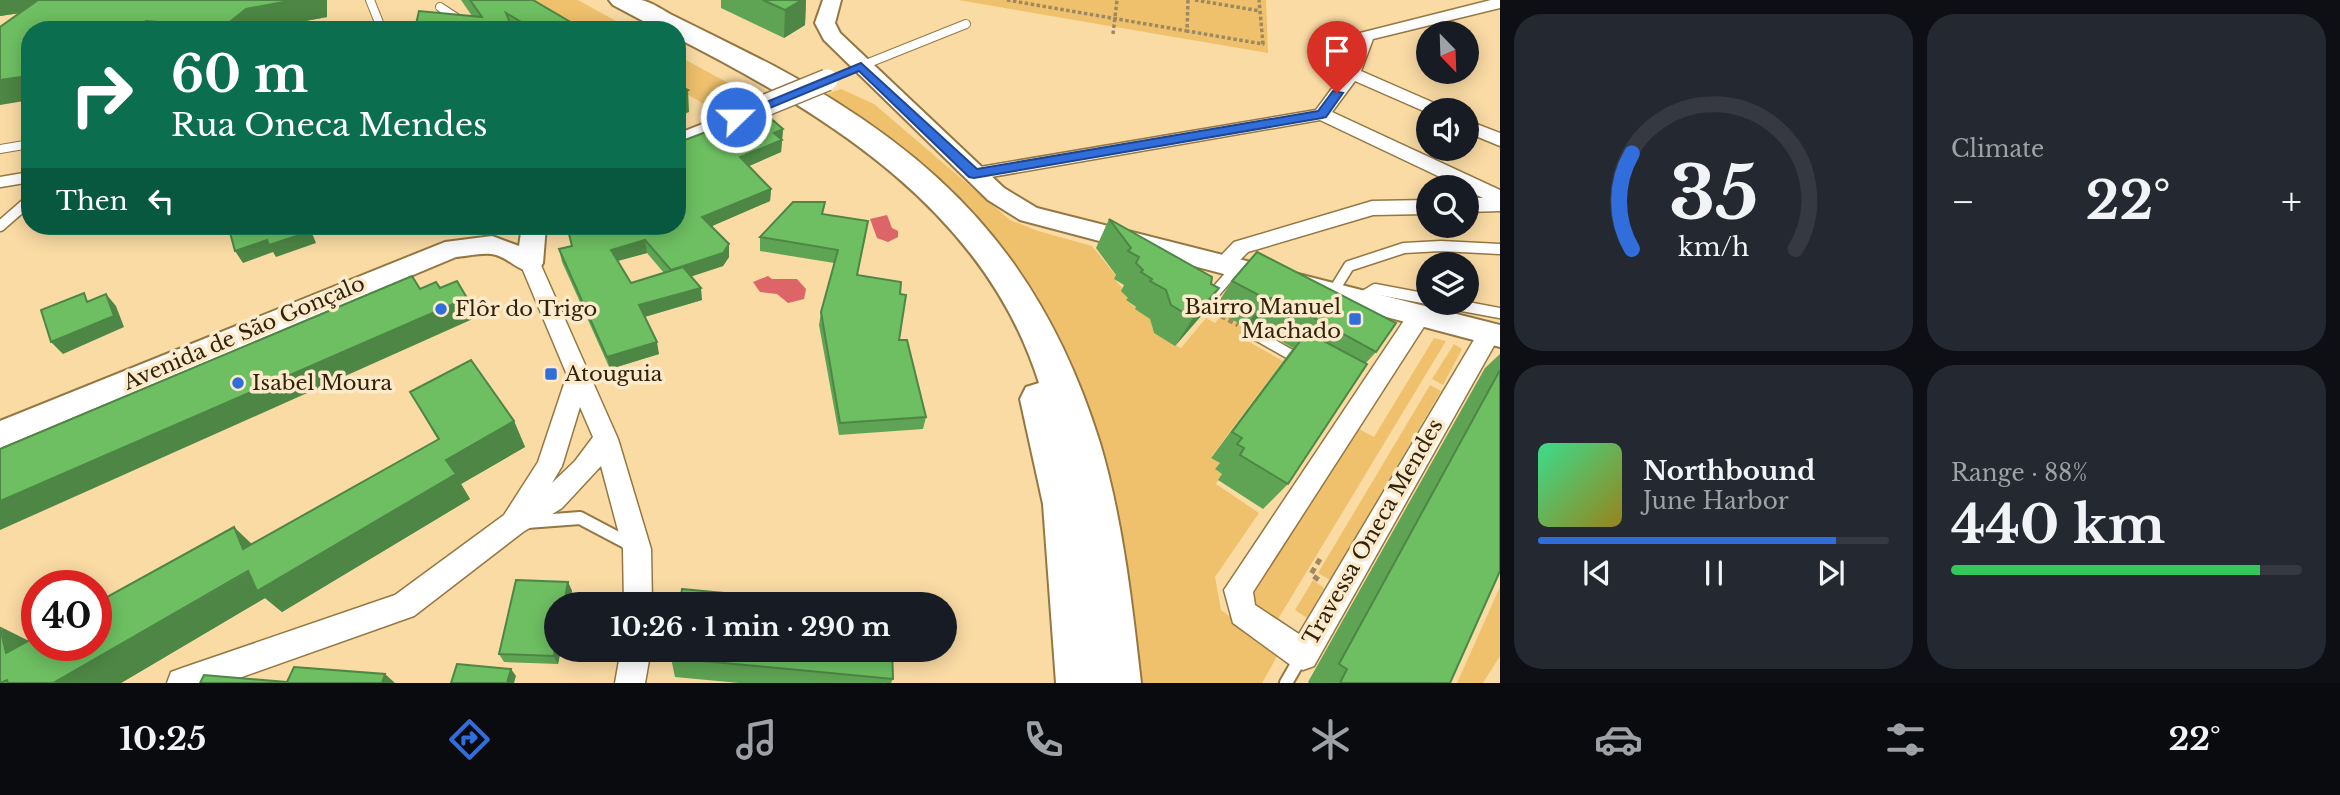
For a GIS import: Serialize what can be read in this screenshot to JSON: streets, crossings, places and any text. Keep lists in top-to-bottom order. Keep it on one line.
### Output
{"streets":{"street":["Avenida de São Gonçalo","Travessa Oneca Mendes"]},"places":{"other":["Flôr do Trigo","Isabel Moura"],"transit":["Bairro Manuel Machado","Atouguia"]},"north":"bottom right","page":{"tile":["Climate",["Range · 88%","440 km"]],"turn":["60 m","Rua Oneca Mendes"],"then":"Then","heat":["−","22°","+"],"song":["Northbound","June Harbor"],"limit":"40","trip":"10:26 · 1 min · 290 m","tabs":["10:25","22°"],"gauge":["35","km/h"]}}
